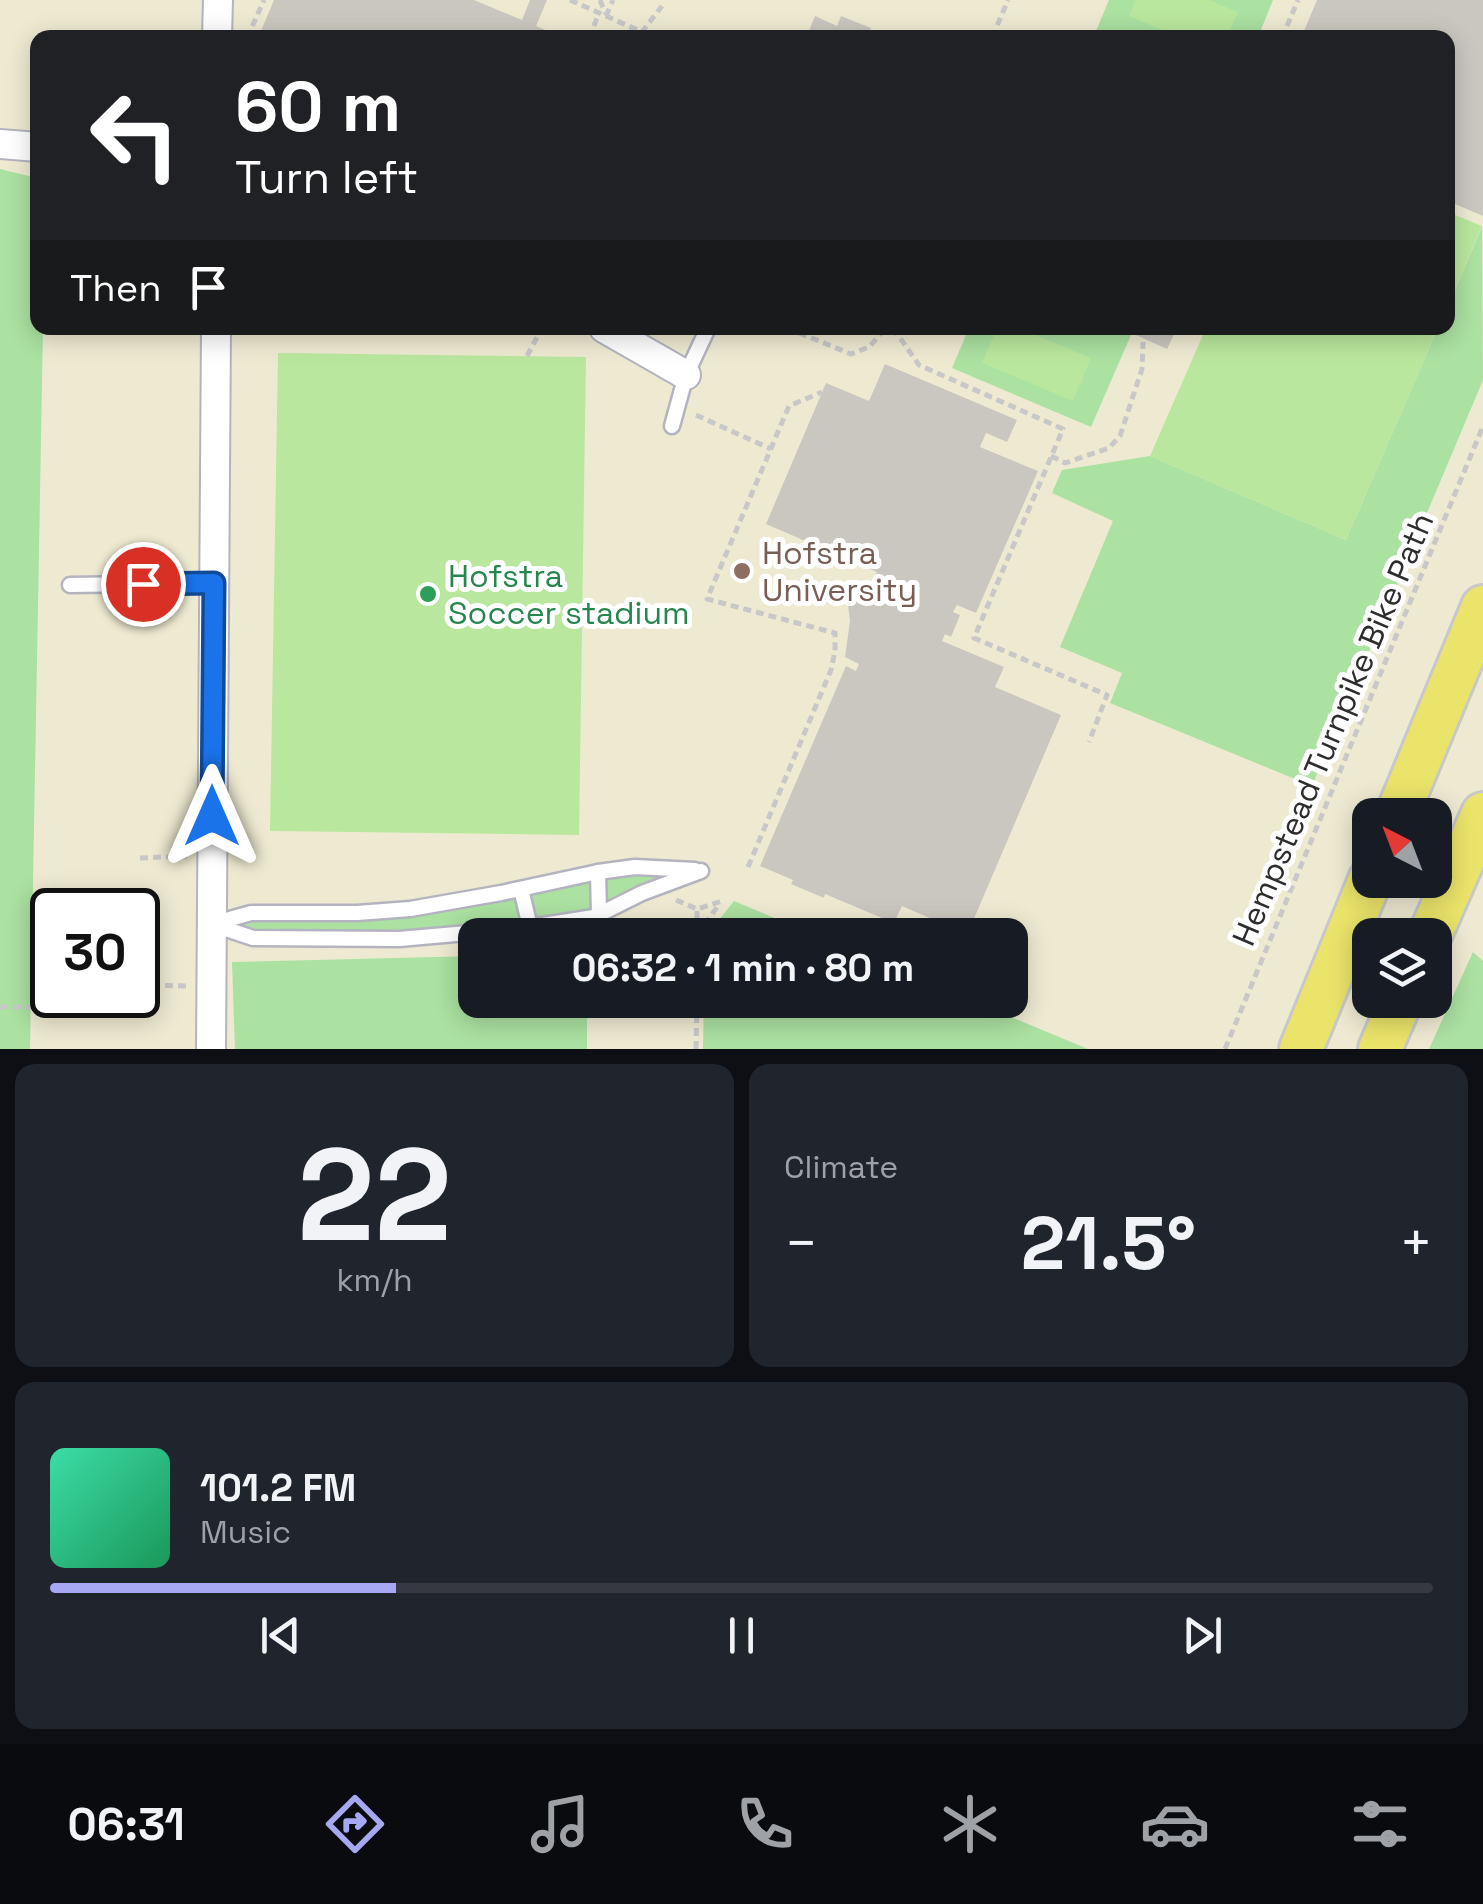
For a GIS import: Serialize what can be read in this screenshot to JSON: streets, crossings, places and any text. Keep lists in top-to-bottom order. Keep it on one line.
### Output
{"streets":{"path":["Hempstead Turnpike Bike Path"]},"places":["Hofstra University","Hofstra Soccer stadium"],"north":"top left","page":{"turn":["60 m","Turn left"],"then":"Then","limit":"30","trip":"06:32 · 1 min · 80 m","tile":[["22","km/h"],"Climate"],"heat":["−","21.5°","+"],"song":["101.2 FM","Music"],"tabs":"06:31"}}
